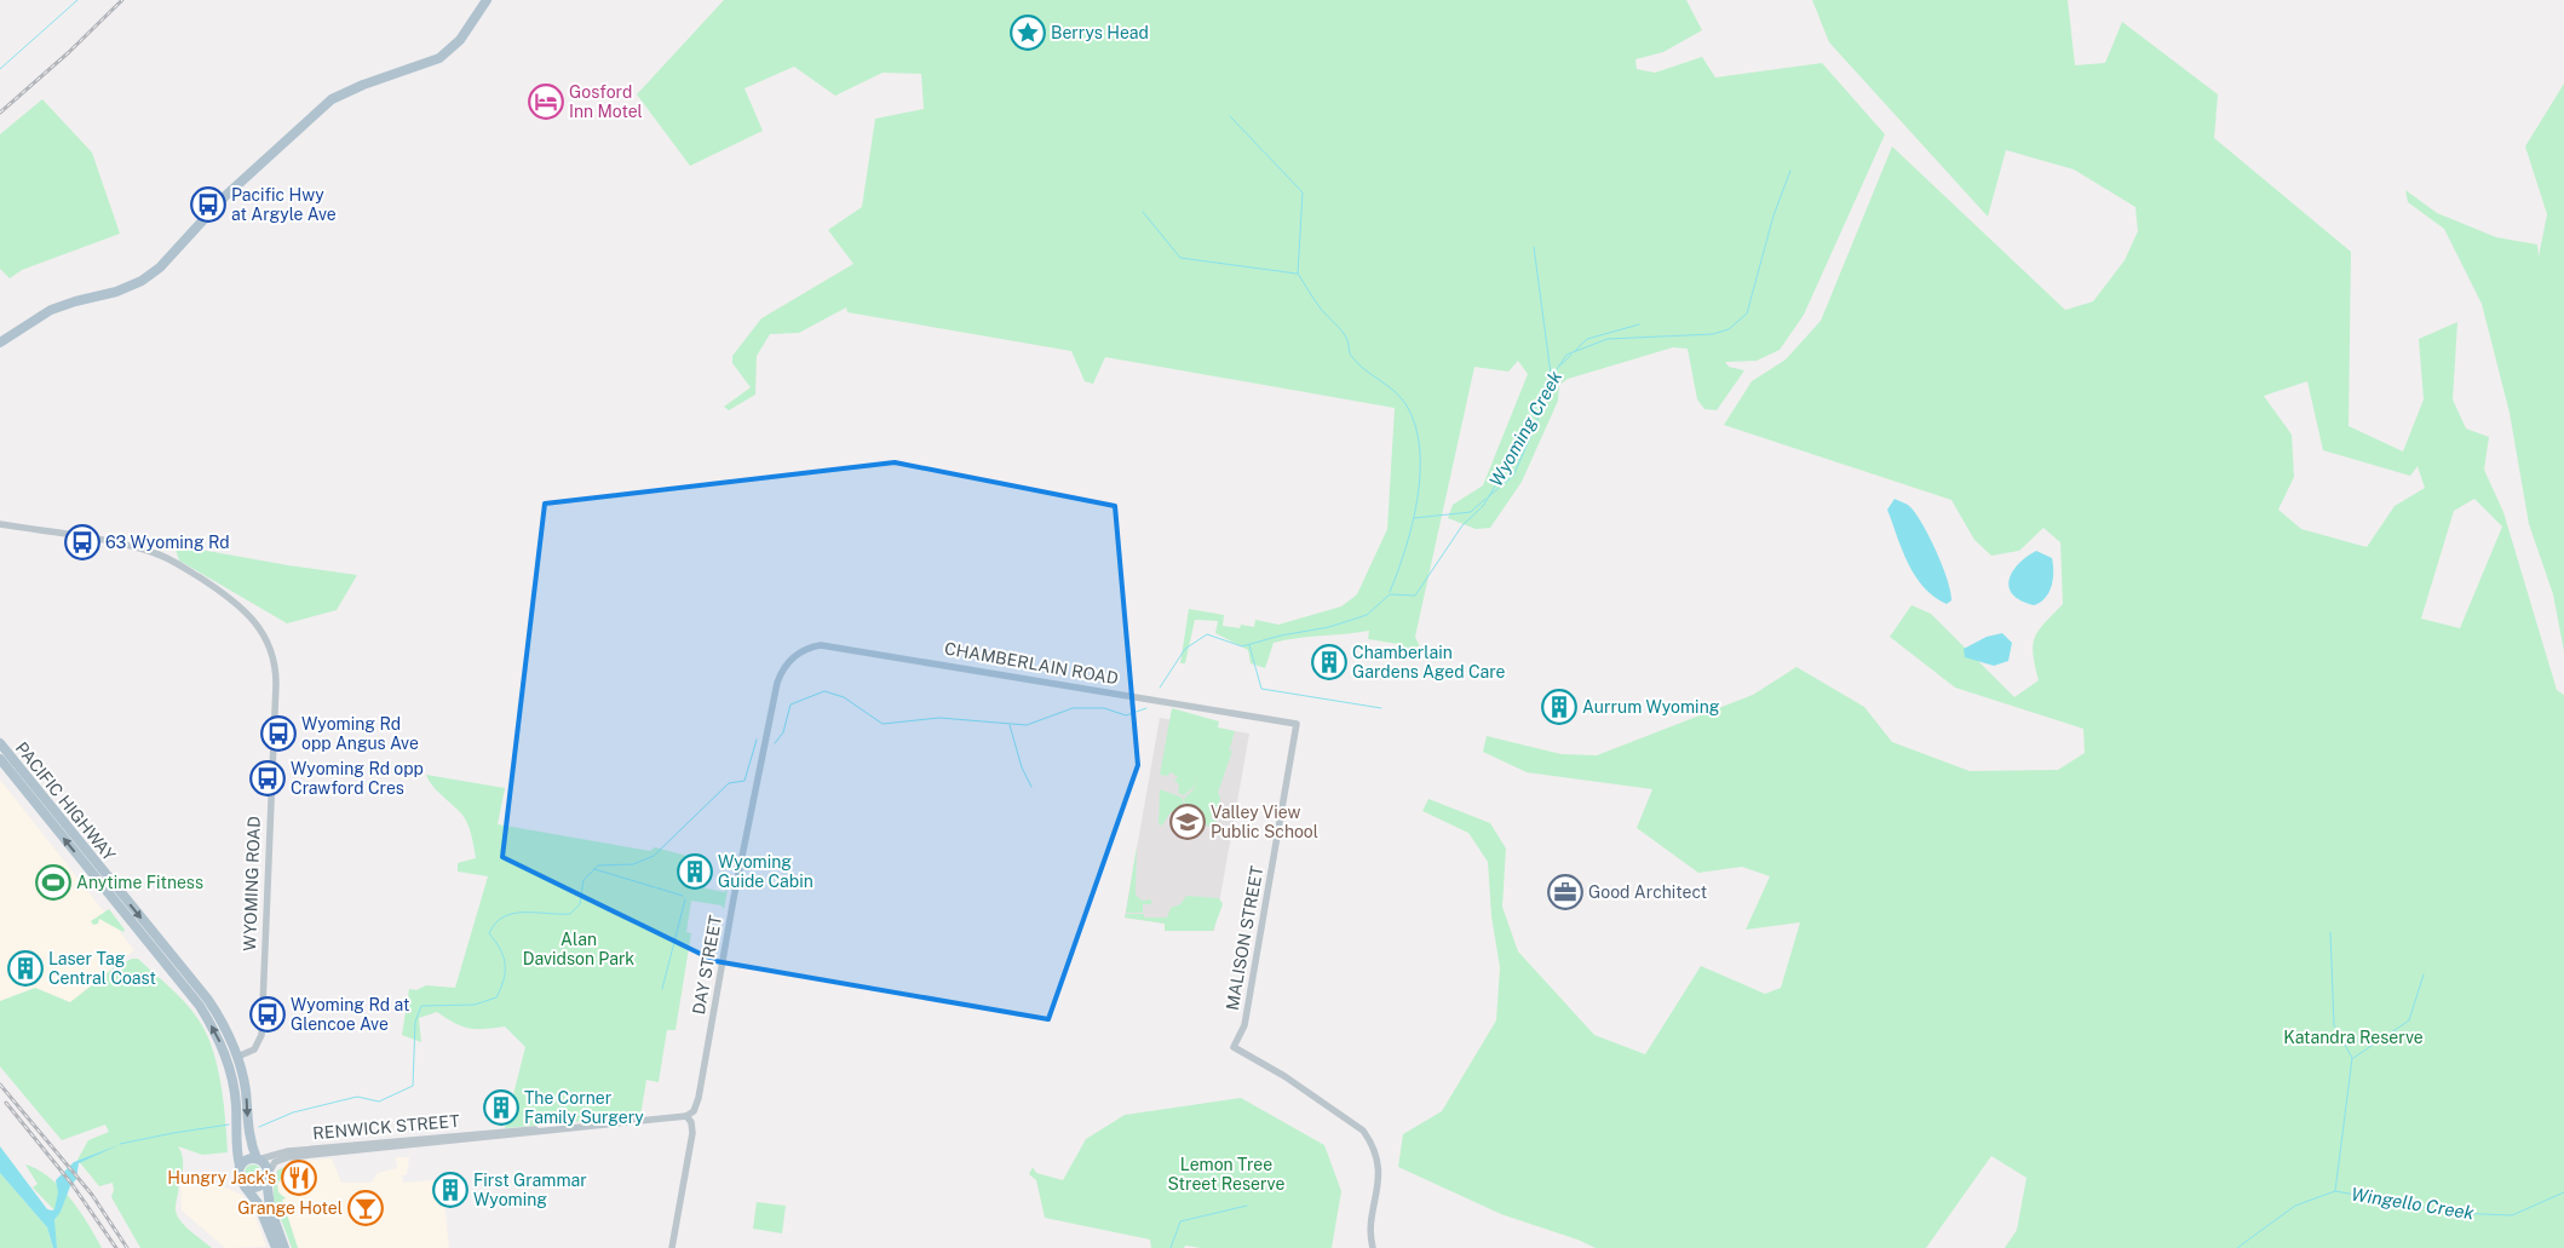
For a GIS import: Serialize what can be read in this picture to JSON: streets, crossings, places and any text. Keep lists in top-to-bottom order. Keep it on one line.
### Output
{"streets":{"main road":["PACIFIC HIGHWAY"],"street":["CHAMBERLAIN ROAD","WYOMING ROAD","MALISON STREET","DAY STREET","RENWICK STREET"]},"crossings":[["CHAMBERLAIN ROAD","MALISON STREET"],["CHAMBERLAIN ROAD","DAY STREET"],["PACIFIC HIGHWAY","WYOMING ROAD"],["PACIFIC HIGHWAY","RENWICK STREET"],["DAY STREET","RENWICK STREET"]],"water":["Wyoming Creek","Wingello Creek"],"parks":["Alan Davidson Park","Katandra Reserve","Lemon Tree Street Reserve"],"places":{"place":["Berrys Head"],"hotel":["Gosford Inn Motel"],"bus stop":["Pacific Hwy at Argyle Ave","63 Wyoming Rd","Wyoming Rd opp Angus Ave","Wyoming Rd opp Crawford Cres","Wyoming Rd at Glencoe Ave"],"building":["Chamberlain Gardens Aged Care","Aurrum Wyoming","Wyoming Guide Cabin","Laser Tag Central Coast","The Corner Family Surgery","First Grammar Wyoming"],"school or university":["Valley View Public School"],"sports":["Anytime Fitness"],"office":["Good Architect"],"restaurant":["Hungry Jack's"],"bar":["Grange Hotel"]}}
